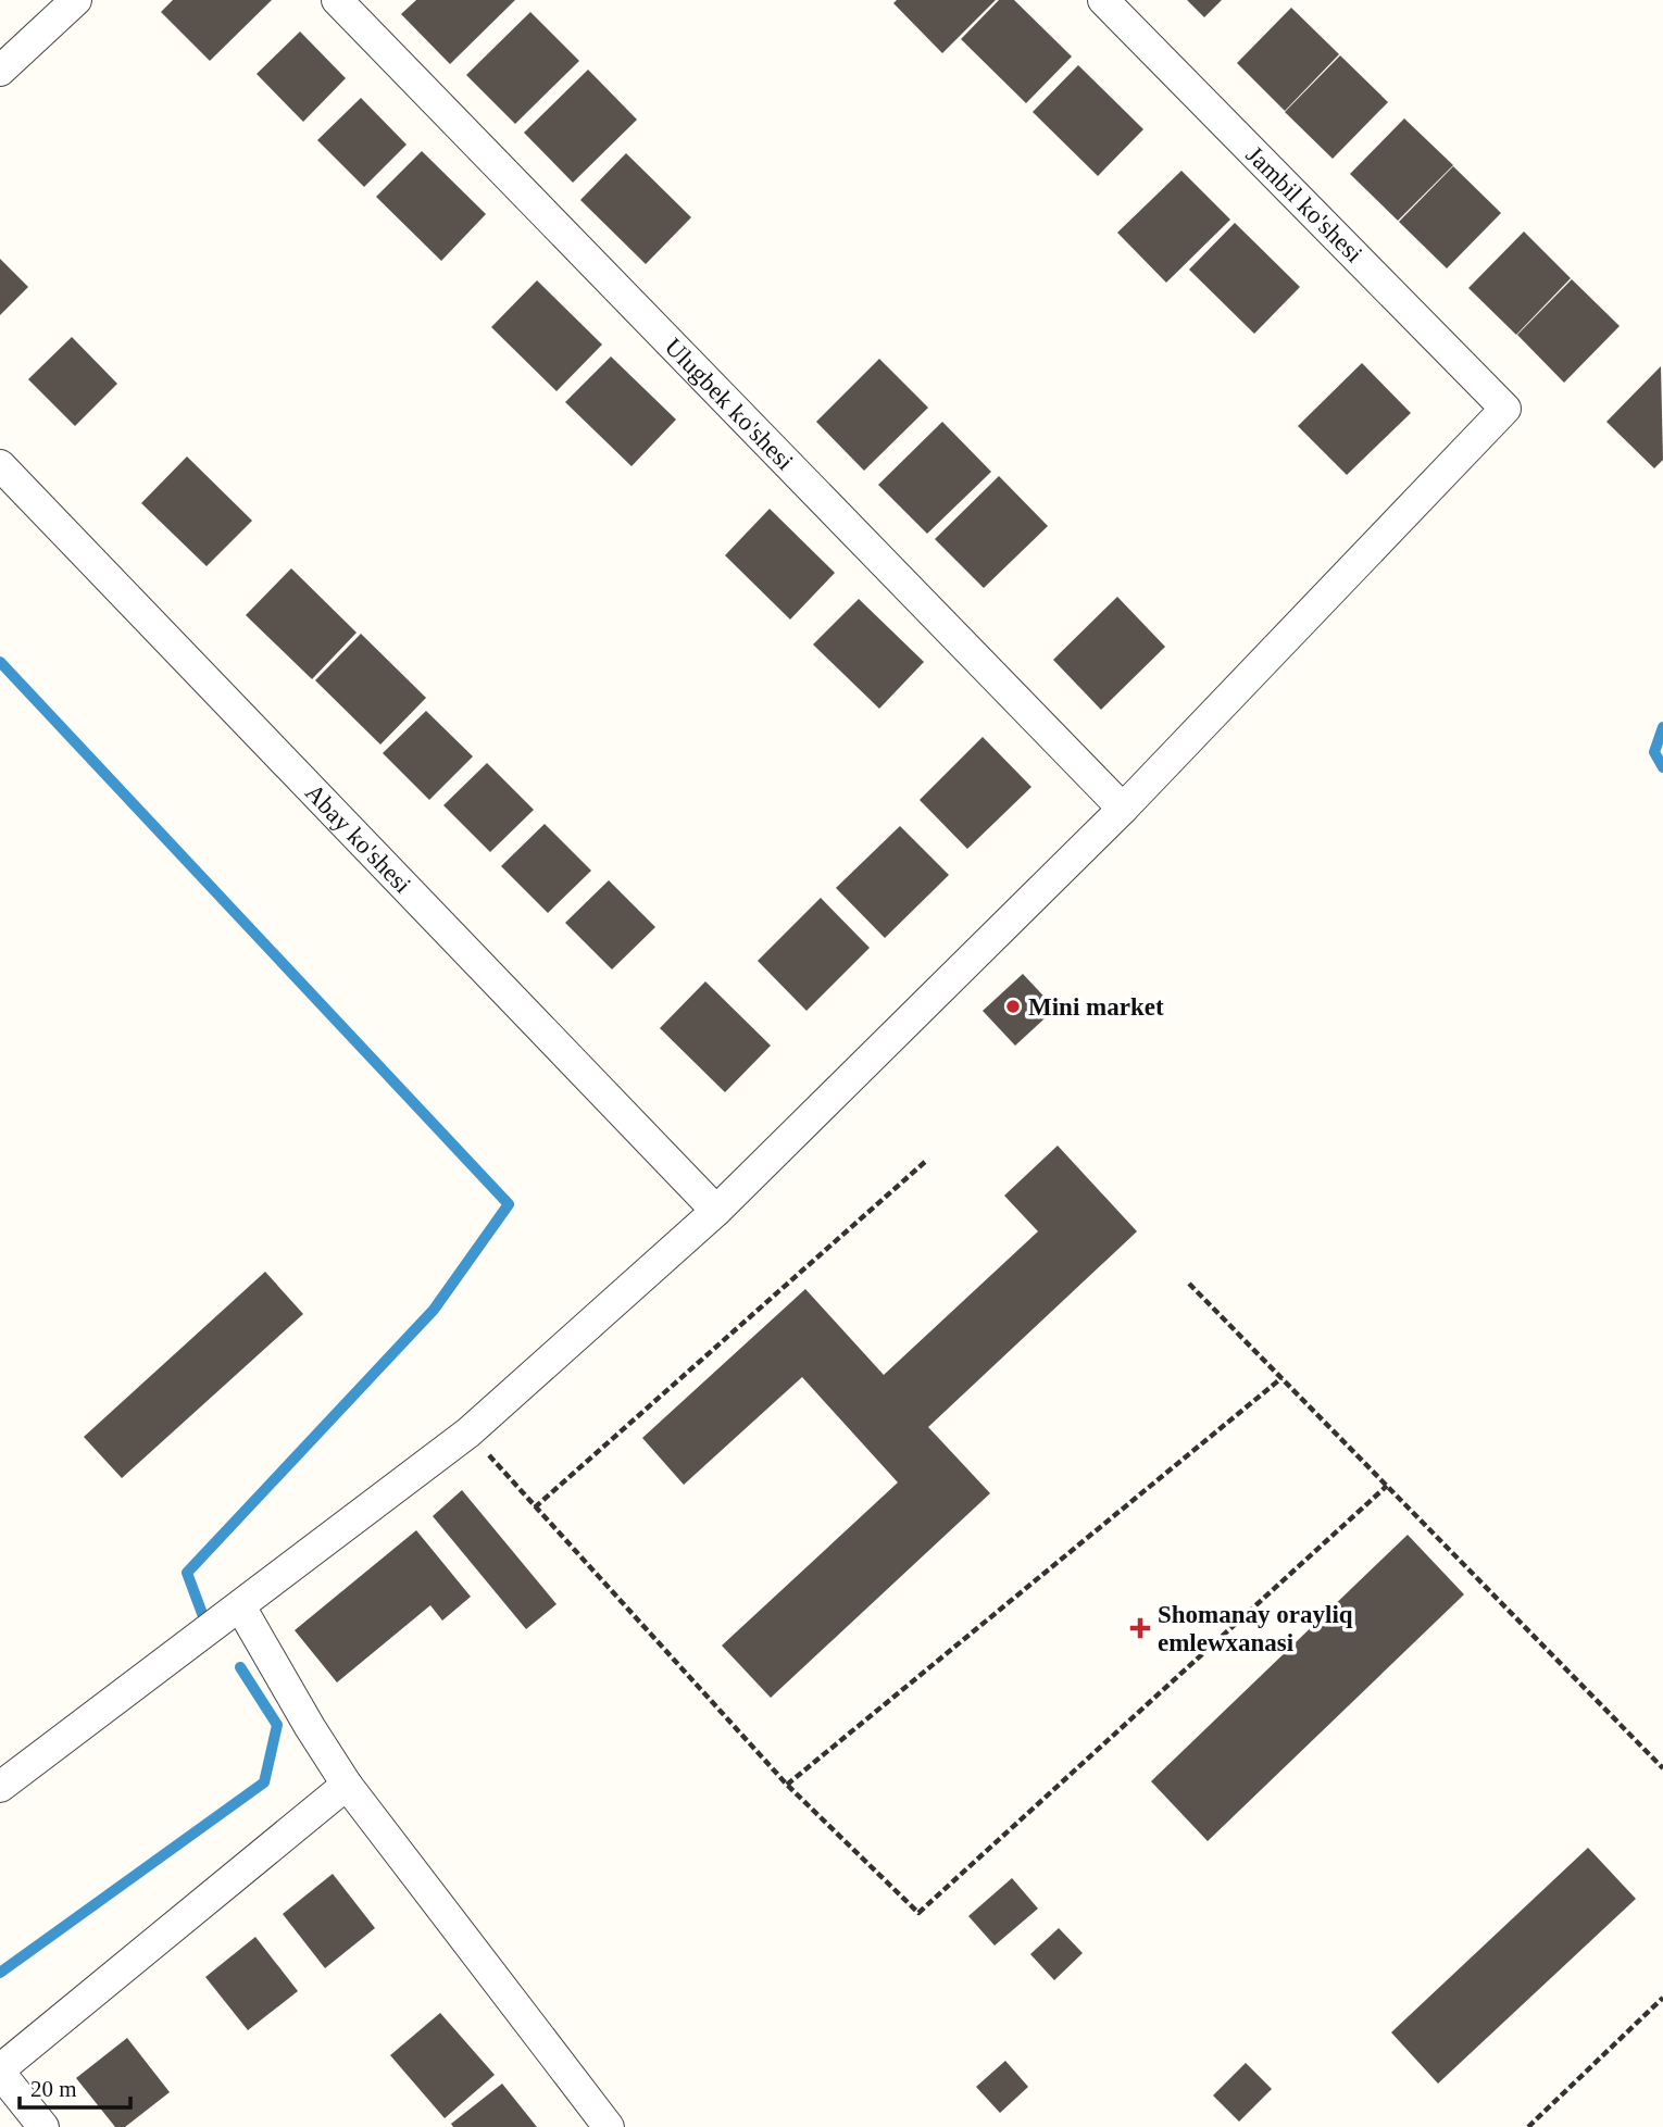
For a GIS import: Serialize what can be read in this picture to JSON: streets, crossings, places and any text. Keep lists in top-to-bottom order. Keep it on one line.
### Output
{"streets":{"street":["Jambil ko'shesi","Ulugbek ko'shesi","Abay ko'shesi"]},"crossings":[["Jambil ko'shesi","Ulugbek ko'shesi"]],"places":{"other":["Mini market"],"health":["Shomanay orayliq emlewxanasi"]},"scale_bar":"20 m"}
